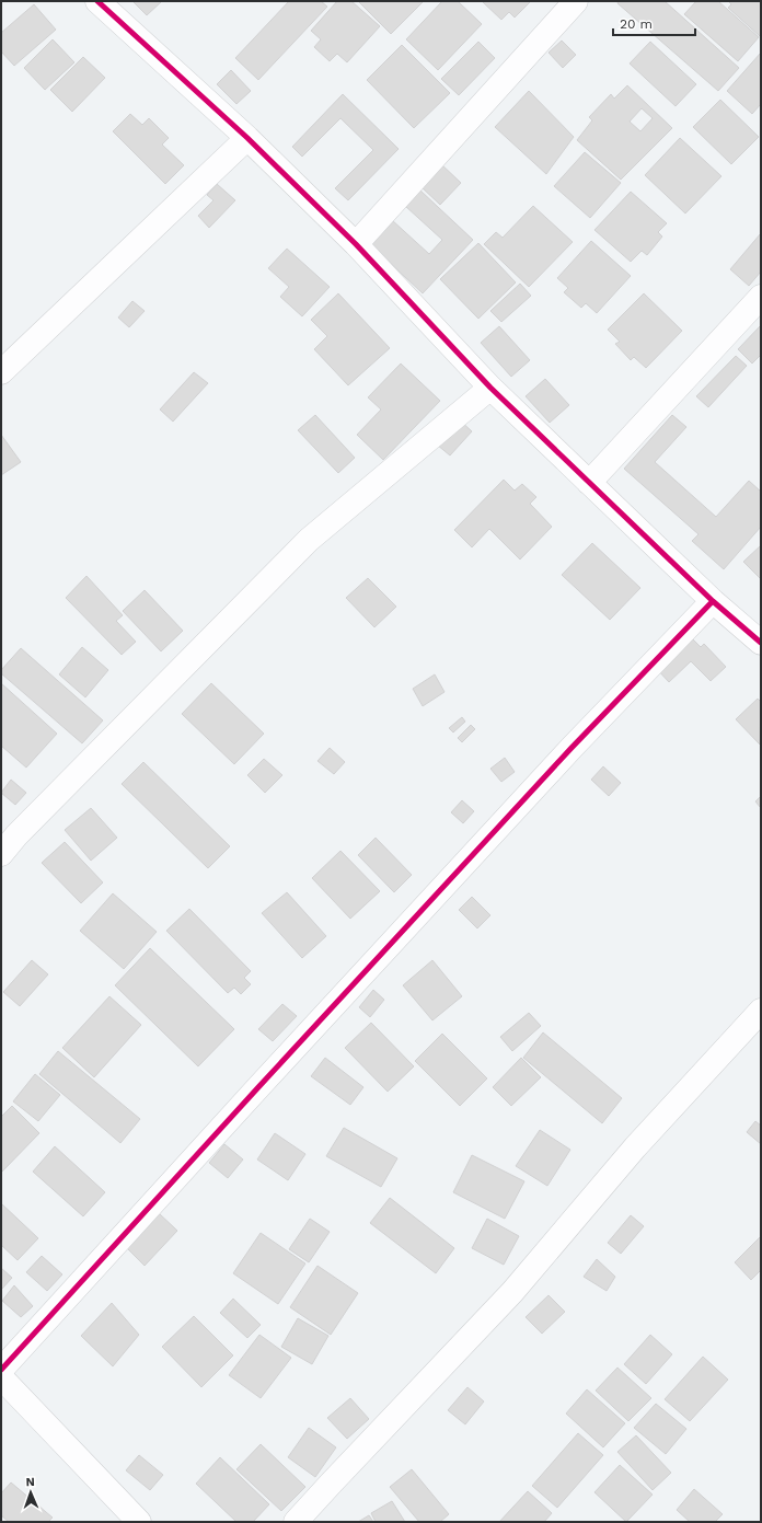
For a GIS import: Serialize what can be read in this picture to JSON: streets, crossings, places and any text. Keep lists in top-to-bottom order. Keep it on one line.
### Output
{"scale_bar":"20 m","north":"top"}
